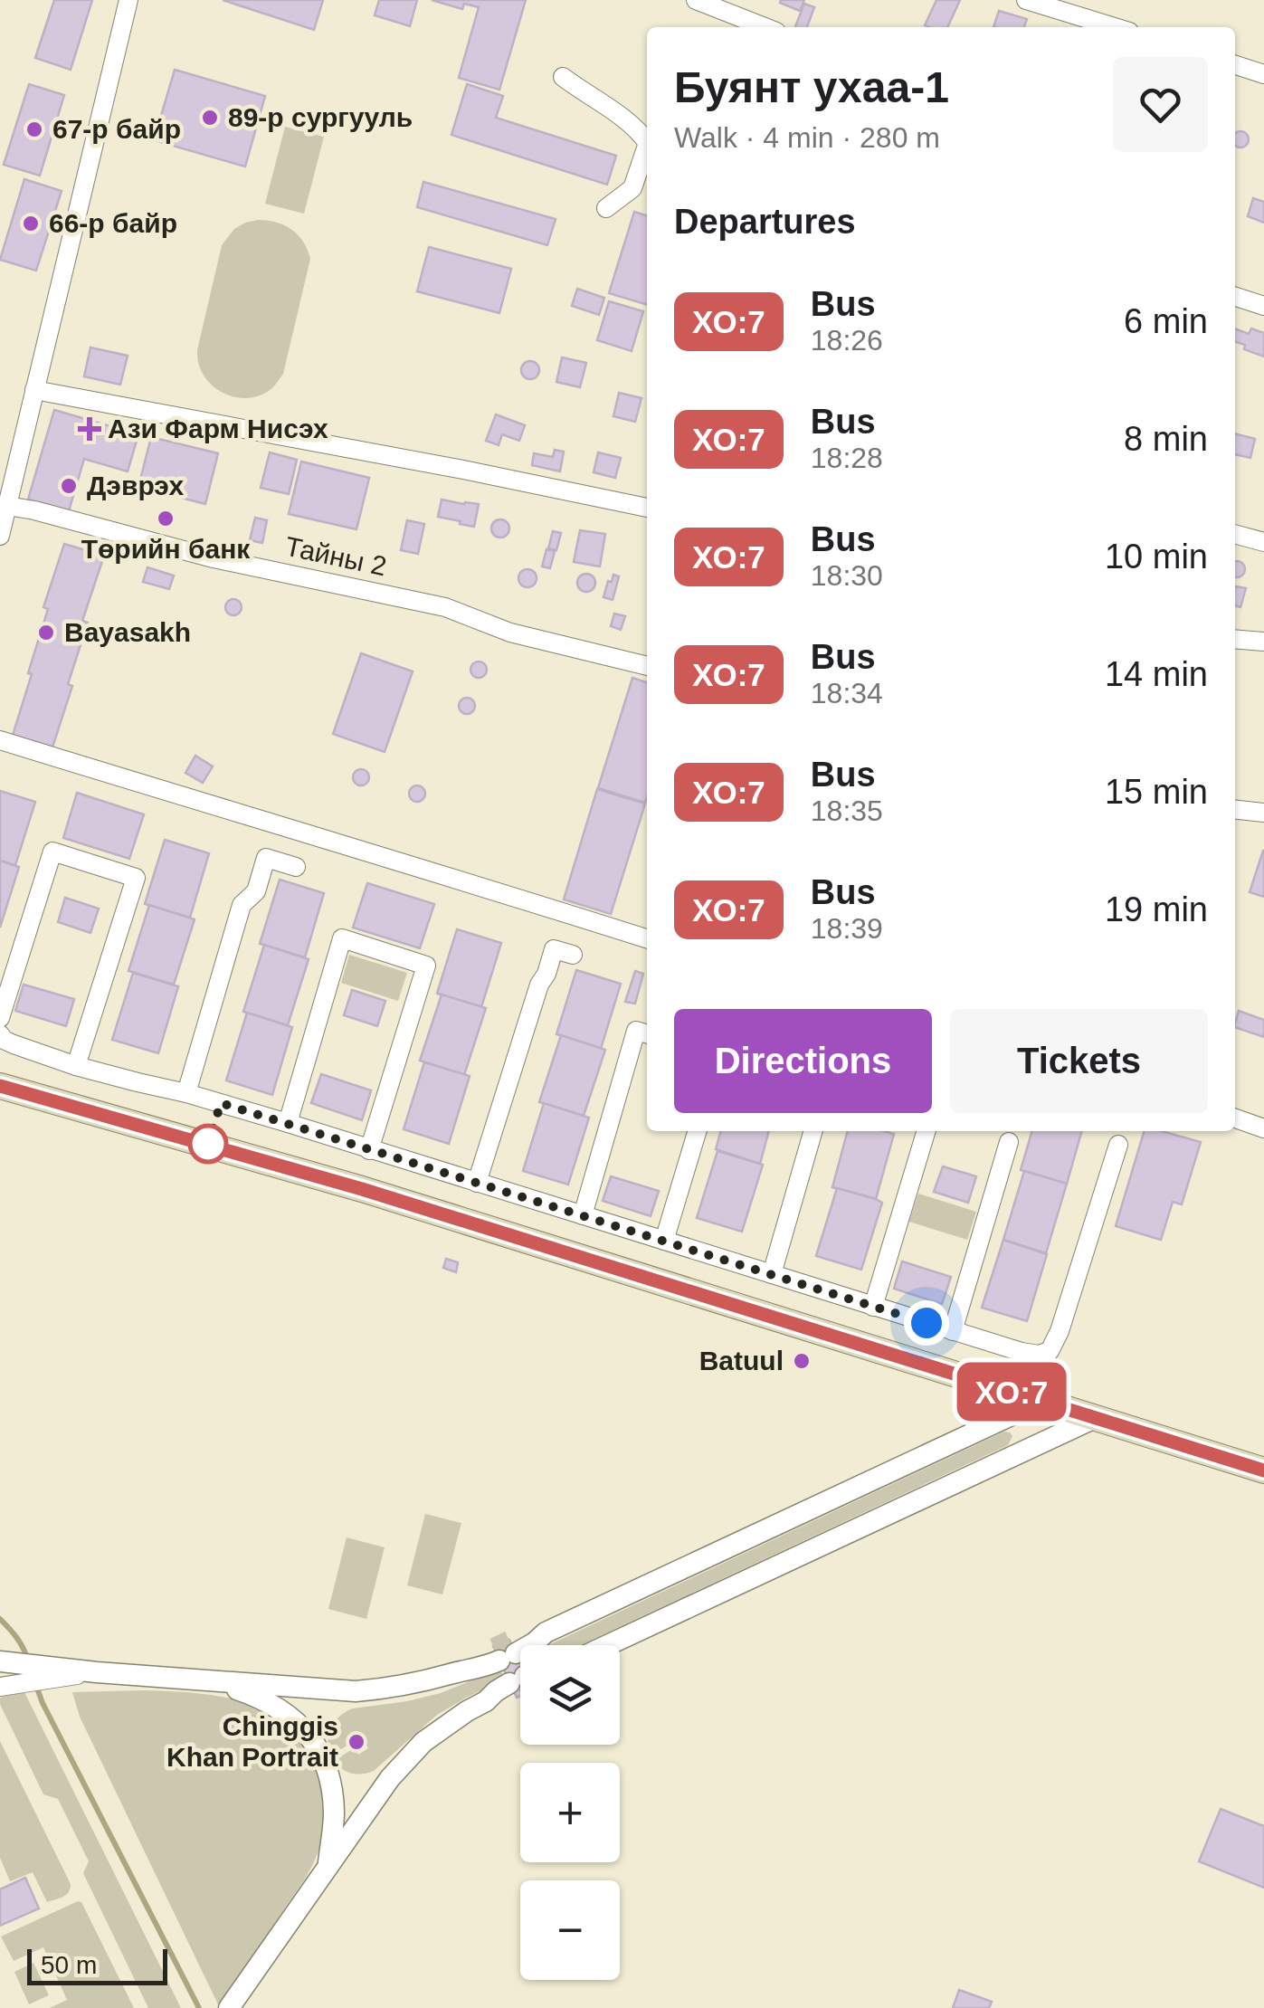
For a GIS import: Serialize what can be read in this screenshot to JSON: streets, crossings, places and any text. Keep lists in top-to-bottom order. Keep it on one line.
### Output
{"streets":{"street":["Тайны 2"]},"places":{"other":["89-р сургууль","67-р байр","66-р байр","Дэврэх","Төрийн банк","Bayasakh","Batuul","Chinggis Khan Portrait"],"health":["Ази Фарм Нисэх"]},"lines":["bus line ХО:7"],"scale_bar":"50 m","page":{"on_map":"ХО:7","heading":[["Буянт ухаа-1","Walk · 4 min · 280 m"],"Departures"],"list":[{"mark":"ХО:7","name":"Bus","note":"18:26","value":"6 min"},{"mark":"ХО:7","name":"Bus","note":"18:28","value":"8 min"},{"mark":"ХО:7","name":"Bus","note":"18:30","value":"10 min"},{"mark":"ХО:7","name":"Bus","note":"18:34","value":"14 min"},{"mark":"ХО:7","name":"Bus","note":"18:35","value":"15 min"},{"mark":"ХО:7","name":"Bus","note":"18:39","value":"19 min"}],"buttons":["Directions","Tickets"],"map_buttons":["+","−"],"scale":"50 m"}}
